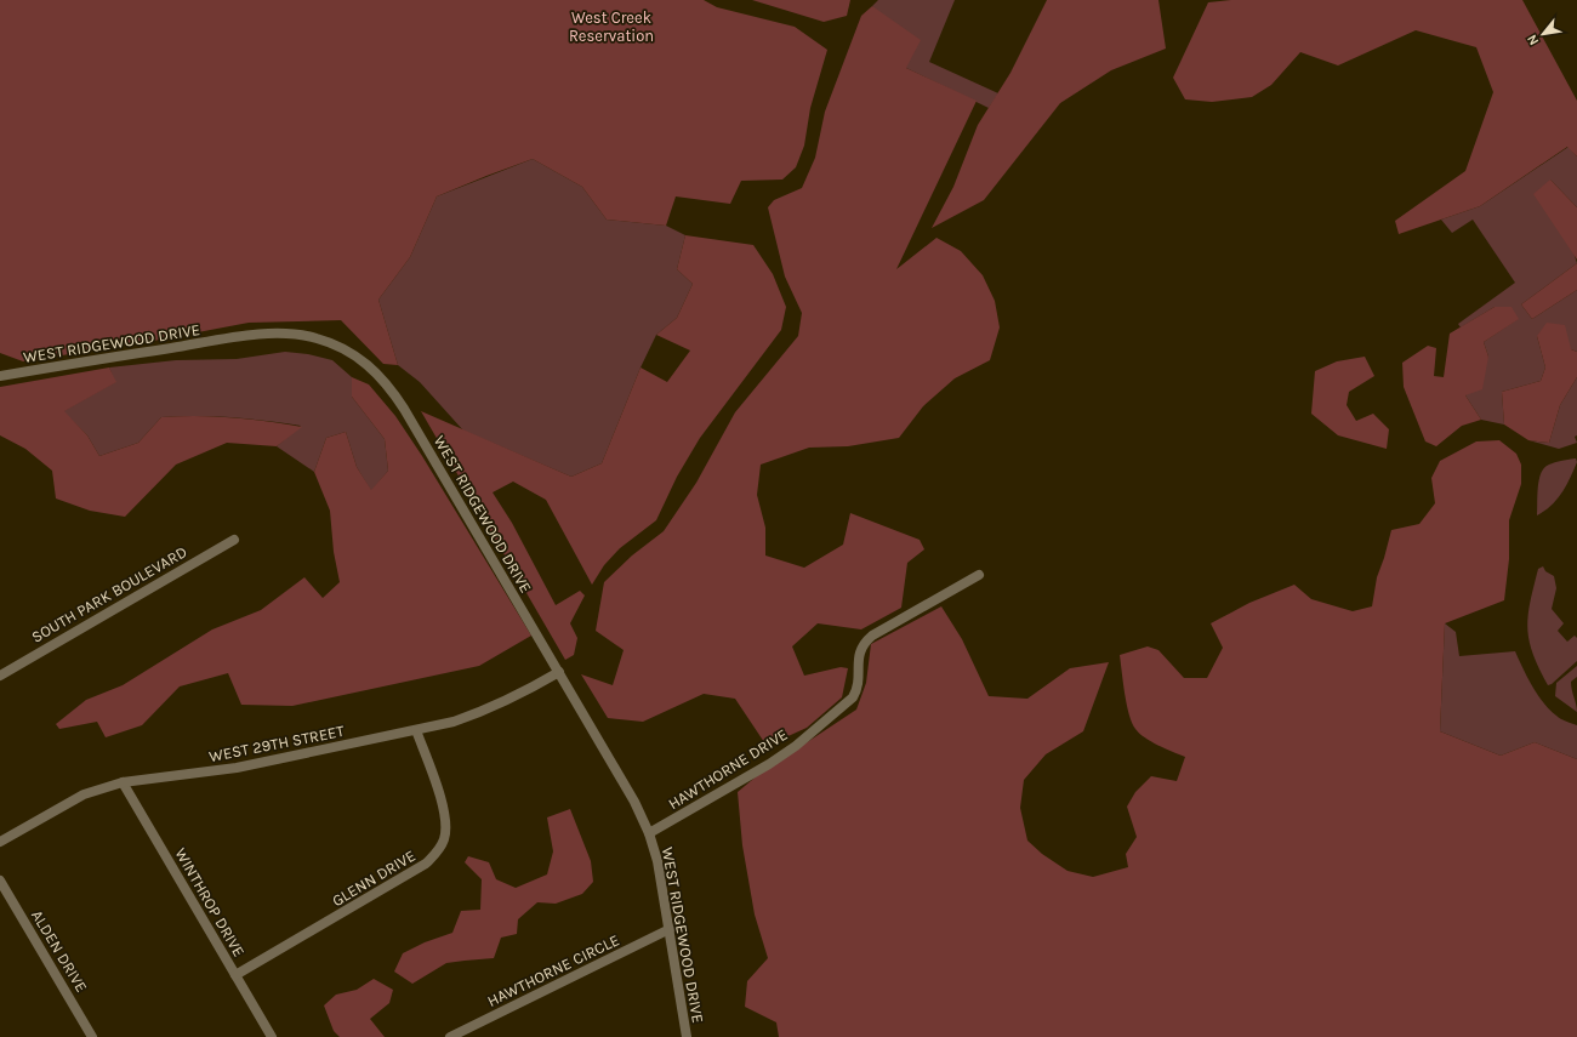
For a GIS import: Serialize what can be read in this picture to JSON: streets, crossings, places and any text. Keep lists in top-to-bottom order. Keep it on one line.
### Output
{"streets":{"street":["WEST RIDGEWOOD DRIVE","SOUTH PARK BOULEVARD","WEST 29TH STREET","HAWTHORNE DRIVE","GLENN DRIVE","WINTHROP DRIVE","ALDEN DRIVE","HAWTHORNE CIRCLE"]},"crossings":[["WEST RIDGEWOOD DRIVE","WEST 29TH STREET"],["WEST RIDGEWOOD DRIVE","HAWTHORNE DRIVE"],["WEST RIDGEWOOD DRIVE","HAWTHORNE CIRCLE"],["WEST 29TH STREET","GLENN DRIVE"],["WEST 29TH STREET","WINTHROP DRIVE"],["GLENN DRIVE","WINTHROP DRIVE"]],"parks":["West Creek Reservation"],"north":"bottom left"}
